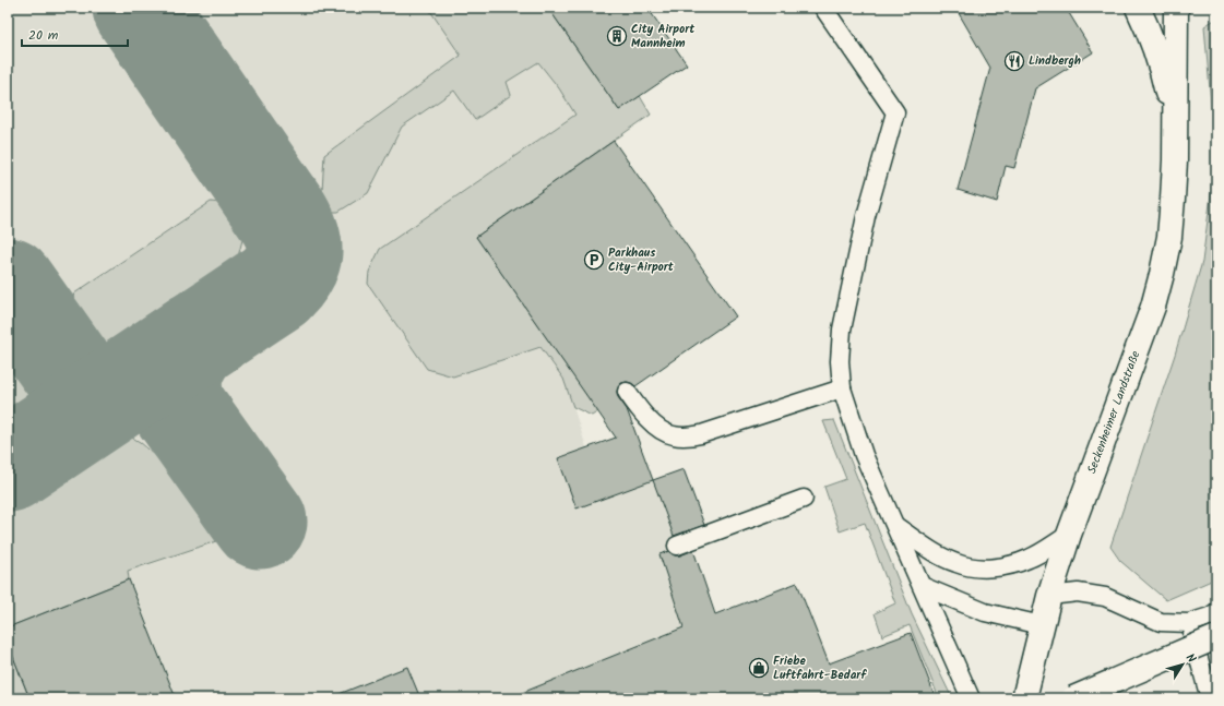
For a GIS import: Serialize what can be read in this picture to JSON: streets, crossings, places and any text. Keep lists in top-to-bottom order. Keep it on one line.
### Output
{"streets":{"main road":["Seckenheimer Landstraße"]},"places":{"building":["City Airport Mannheim"],"restaurant":["Lindbergh"],"parking":["Parkhaus City-Airport"],"shop":["Friebe Luftfahrt-Bedarf"]},"scale_bar":"20 m","north":"top right"}
